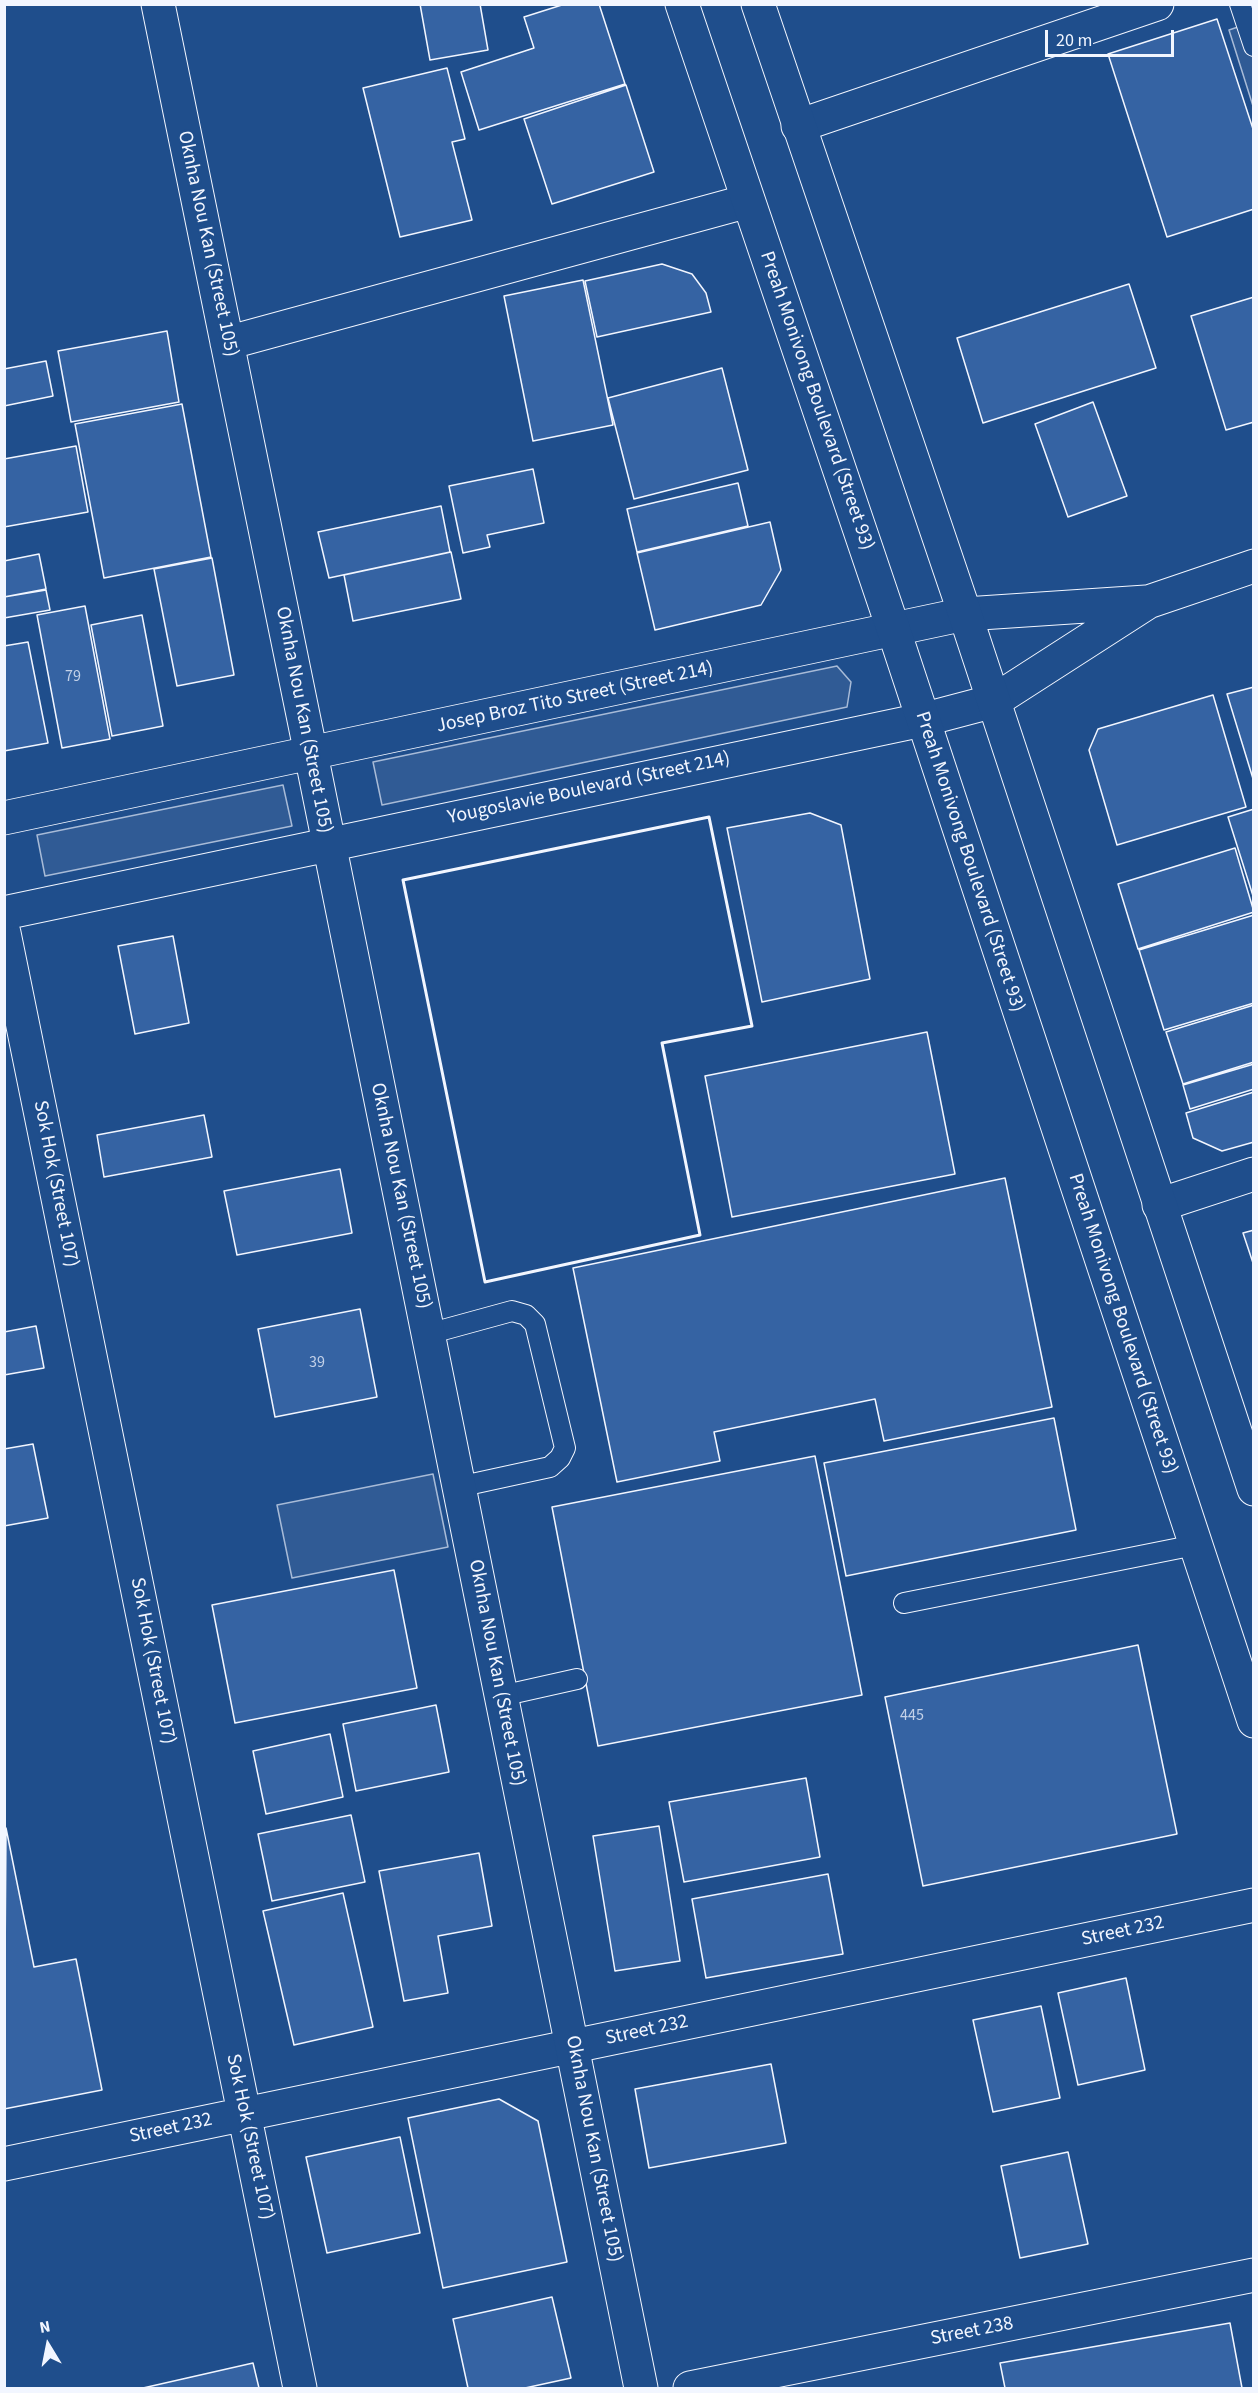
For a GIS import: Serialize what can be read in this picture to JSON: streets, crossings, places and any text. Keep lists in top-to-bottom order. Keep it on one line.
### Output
{"streets":{"main road":["Oknha Nou Kan (Street 105)","Preah Monivong Boulevard (Street 93)","Josep Broz Tito Street (Street 214)","Yougoslavie Boulevard (Street 214)","Sok Hok (Street 107)","Street 232","Street 238"]},"crossings":[["Oknha Nou Kan (Street 105)","Josep Broz Tito Street (Street 214)"],["Oknha Nou Kan (Street 105)","Yougoslavie Boulevard (Street 214)"],["Oknha Nou Kan (Street 105)","Street 232"],["Preah Monivong Boulevard (Street 93)","Josep Broz Tito Street (Street 214)"],["Preah Monivong Boulevard (Street 93)","Yougoslavie Boulevard (Street 214)"],["Josep Broz Tito Street (Street 214)","Yougoslavie Boulevard (Street 214)"],["Sok Hok (Street 107)","Street 232"]],"house_numbers":["79","39","445"],"scale_bar":"20 m","north":"top"}
